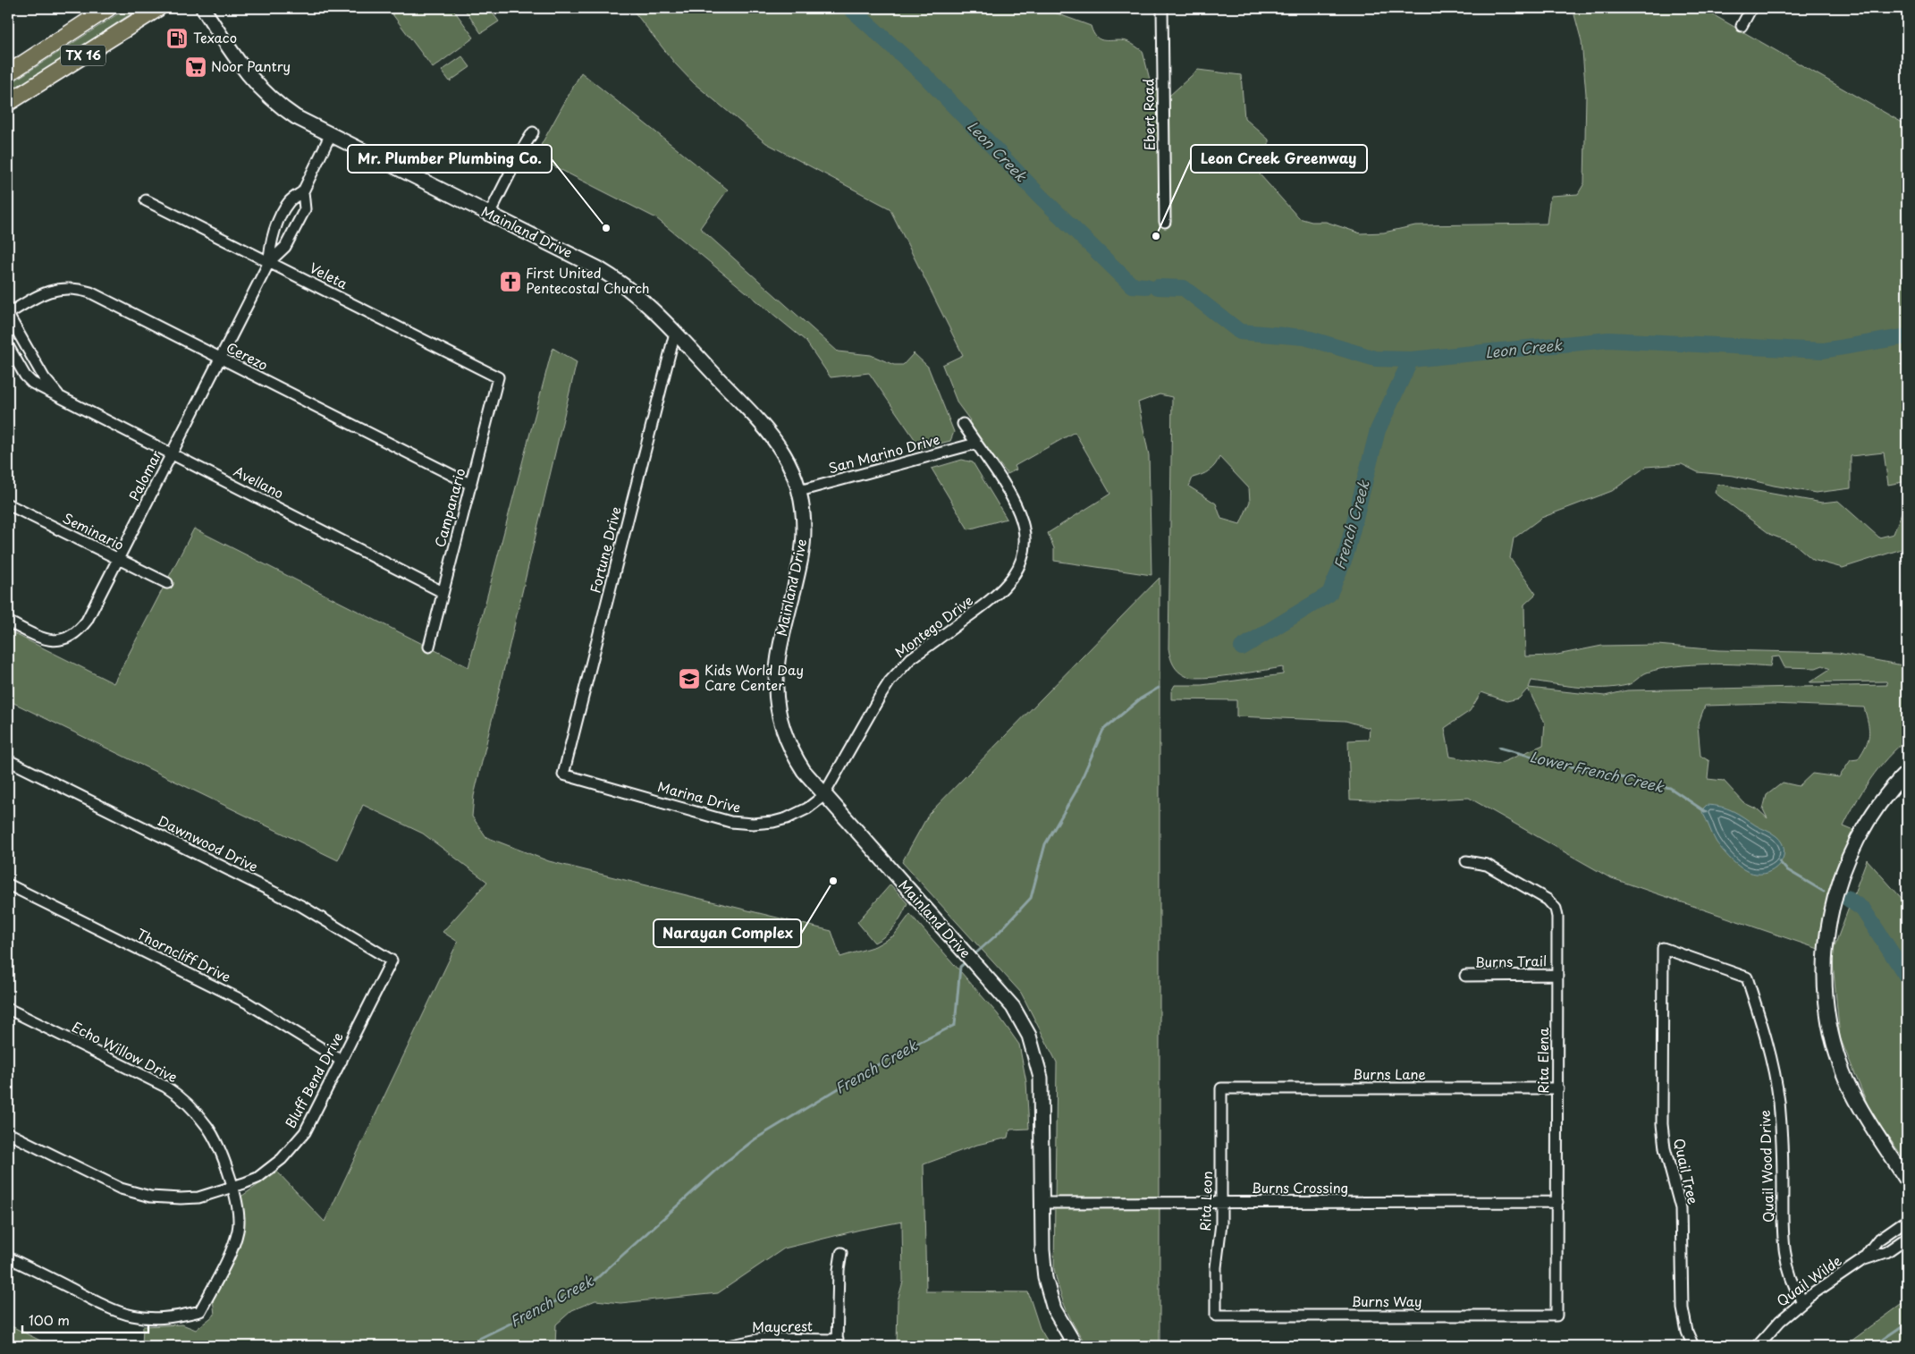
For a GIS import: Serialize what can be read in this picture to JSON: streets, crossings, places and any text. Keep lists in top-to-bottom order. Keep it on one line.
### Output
{"streets":{"main road":["TX 16","Mainland Drive"],"street":["Ebert Road","Veleta","Cerezo","San Marino Drive","Palomar","Avellano","Campanario","Seminario","Fortune Drive","Montego Drive","Marina Drive","Dawnwood Drive","Thorncliff Drive","Burns Trail","Echo Willow Drive","Rita Elena","Burns Lane","Bluff Bend Drive","Quail Wood Drive","Quail Tree","Burns Crossing","Rita Leon","Quail Wilde","Burns Way","Maycrest"]},"crossings":[["Mainland Drive","San Marino Drive"],["Mainland Drive","Palomar"],["Mainland Drive","Fortune Drive"],["Mainland Drive","Montego Drive"],["Mainland Drive","Marina Drive"],["Mainland Drive","Burns Crossing"],["Veleta","Palomar"],["Veleta","Campanario"],["Cerezo","Palomar"],["Cerezo","Avellano"],["Cerezo","Campanario"],["San Marino Drive","Montego Drive"],["Palomar","Avellano"],["Palomar","Seminario"],["Avellano","Campanario"],["Fortune Drive","Marina Drive"],["Montego Drive","Marina Drive"],["Dawnwood Drive","Bluff Bend Drive"],["Thorncliff Drive","Bluff Bend Drive"],["Burns Trail","Rita Elena"],["Echo Willow Drive","Bluff Bend Drive"],["Rita Elena","Burns Lane"],["Rita Elena","Burns Crossing"],["Rita Elena","Burns Way"],["Burns Lane","Rita Leon"],["Quail Wood Drive","Quail Tree"],["Quail Wood Drive","Quail Wilde"],["Burns Crossing","Rita Leon"],["Rita Leon","Burns Way"]],"water":["Leon Creek","French Creek","Lower French Creek"],"places":{"fuel station":["Texaco"],"supermarket":["Noor Pantry"],"other":["Mr. Plumber Plumbing Co.","Leon Creek Greenway","Narayan Complex"],"church":["First United Pentecostal Church"],"school or university":["Kids World Day Care Center"]},"scale_bar":"100 m"}
